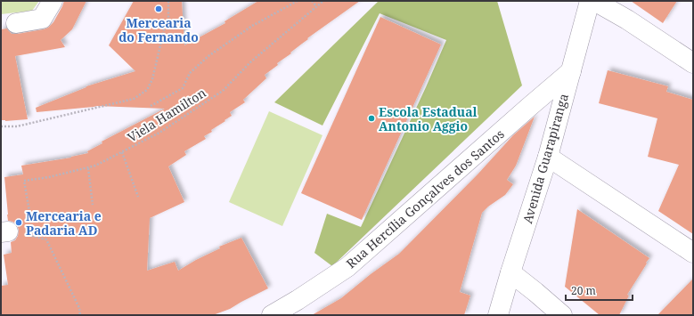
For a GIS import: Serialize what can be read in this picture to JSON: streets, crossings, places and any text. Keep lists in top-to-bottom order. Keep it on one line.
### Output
{"streets":{"street":["Avenida Guarapiranga","Rua Hercília Gonçalves dos Santos"],"path":["Viela Hamilton"]},"crossings":[["Avenida Guarapiranga","Rua Hercília Gonçalves dos Santos"]],"places":["Mercearia do Fernando","Escola Estadual Antonio Aggio","Mercearia e Padaria AD"],"scale_bar":"20 m"}
